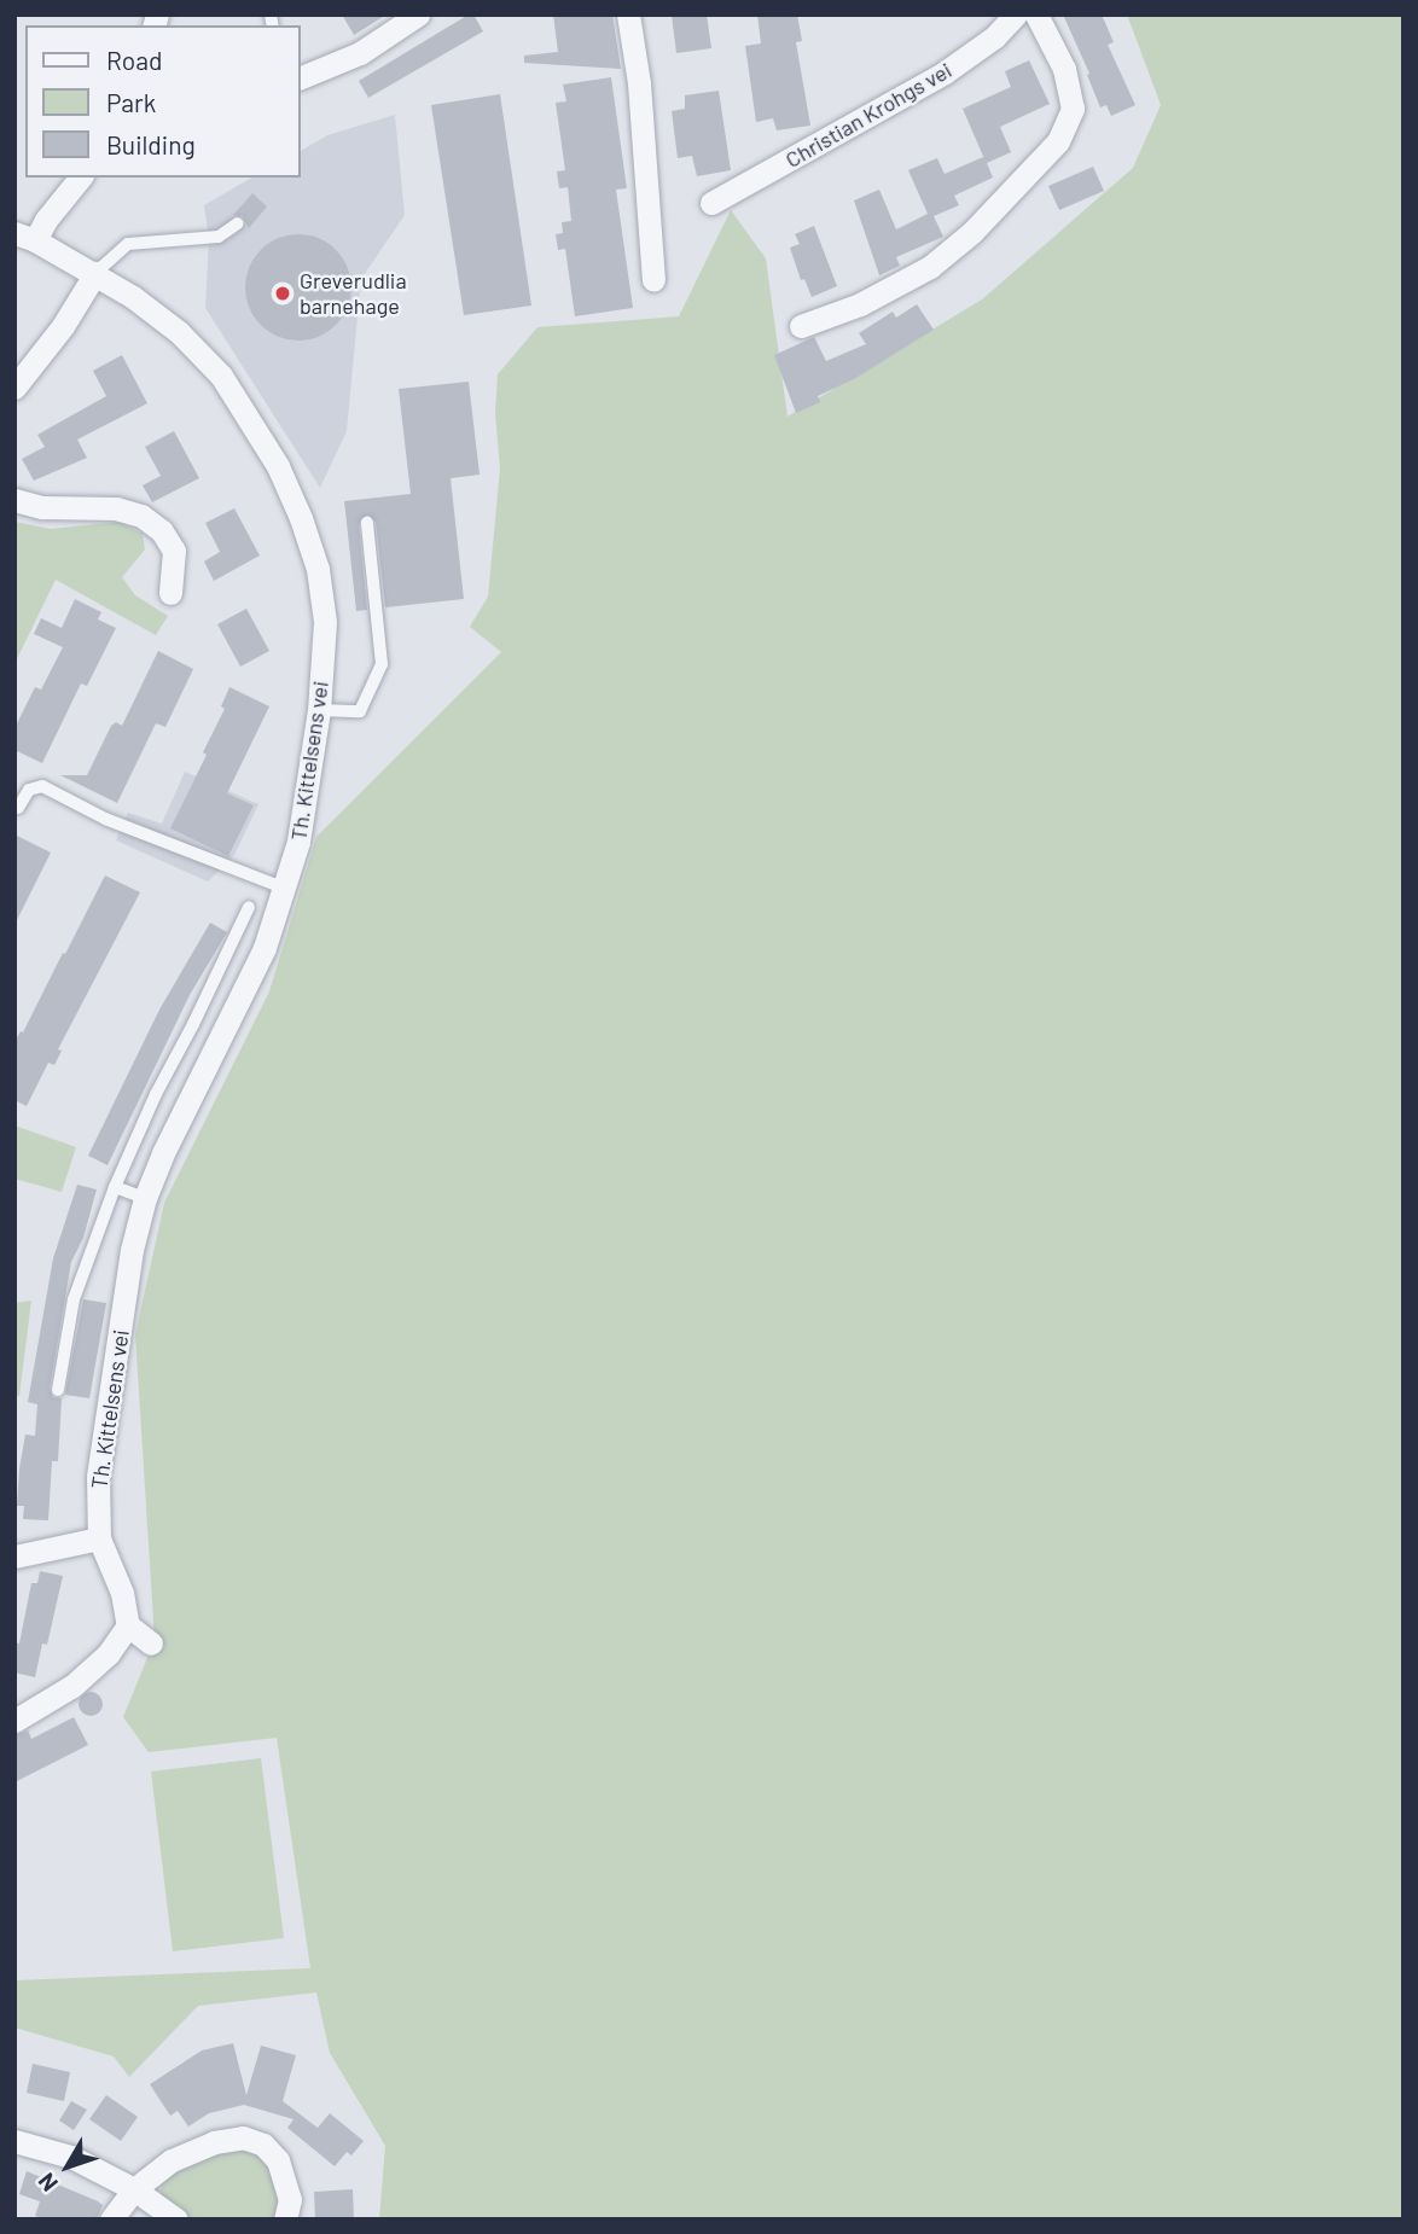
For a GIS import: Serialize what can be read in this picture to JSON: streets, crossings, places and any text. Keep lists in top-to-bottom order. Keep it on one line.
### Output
{"streets":{"street":["Christian Krohgs vei","Th. Kittelsens vei"]},"places":["Greverudlia barnehage"],"legend":["Road","Park","Building"],"north":"bottom left"}
